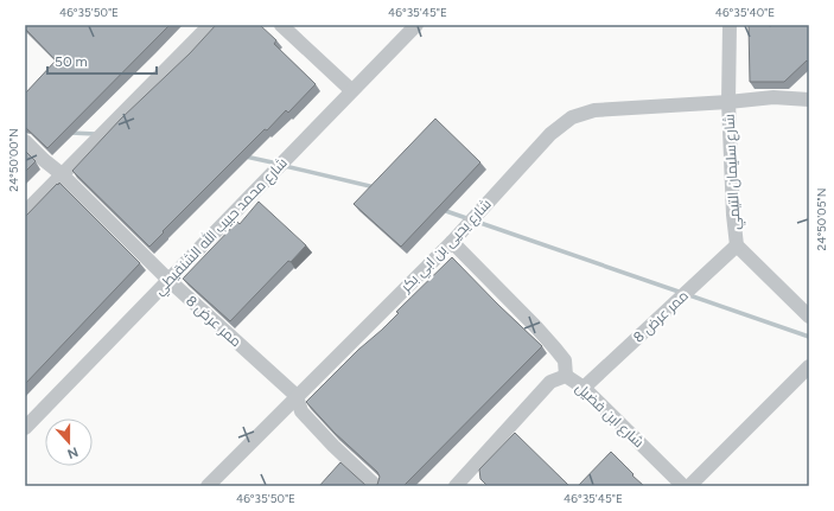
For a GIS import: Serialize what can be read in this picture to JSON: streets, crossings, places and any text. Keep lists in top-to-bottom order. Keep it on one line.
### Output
{"streets":{"street":["شارع سليمان التيمي","شارع محمد حبيب الله الشنقيطي","شارع يحيى بن ابي بكر","ممر عرض 8","شارع ابن فضيل"]},"crossings":[["شارع سليمان التيمي","شارع يحيى بن ابي بكر"],["شارع سليمان التيمي","ممر عرض 8"],["شارع محمد حبيب الله الشنقيطي","ممر عرض 8"],["شارع يحيى بن ابي بكر","ممر عرض 8"],["ممر عرض 8","شارع ابن فضيل"]],"scale_bar":"50 m","north":"bottom","coordinates":["46°35'50\"E","46°35'45\"E","46°35'40\"E","24°50'00\"N","24°50'05\"N"]}
